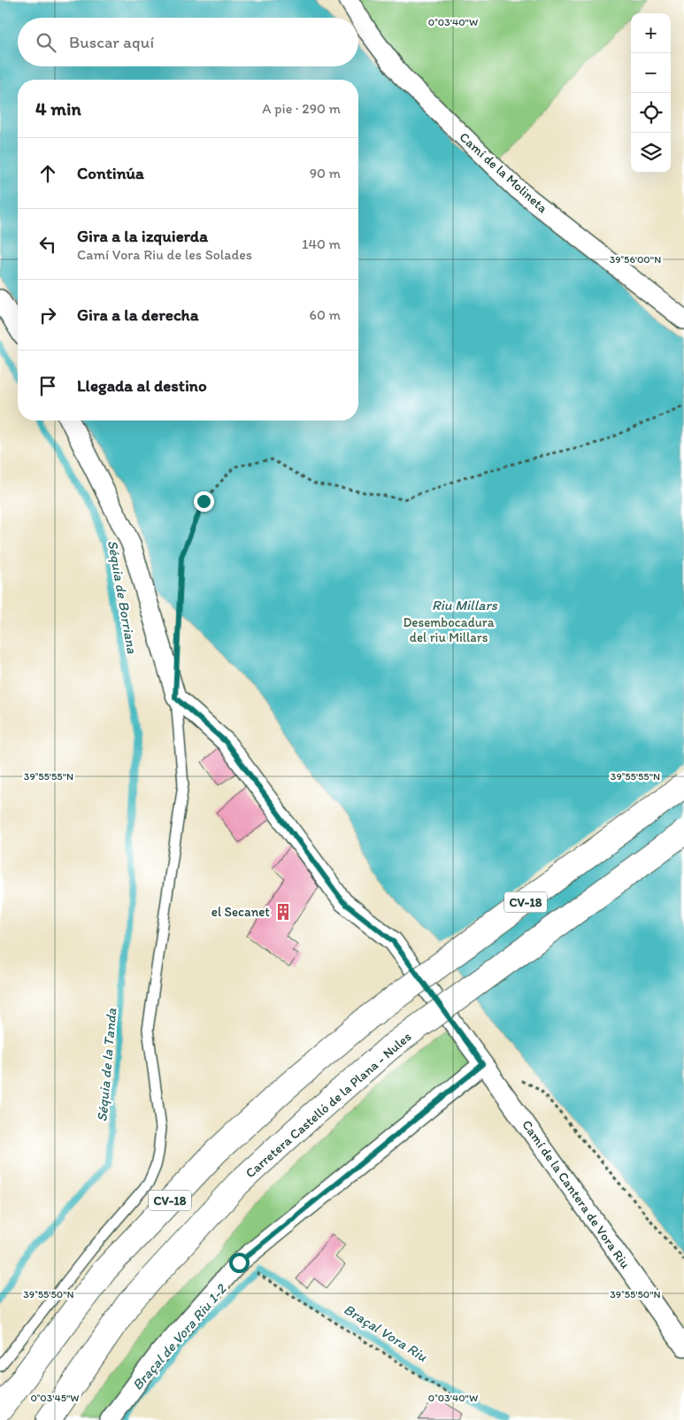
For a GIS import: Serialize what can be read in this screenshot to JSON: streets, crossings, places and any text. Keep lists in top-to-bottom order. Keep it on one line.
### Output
{"streets":{"main road":["CV-18","Carretera Castelló de la Plana - Nules"],"street":["Camí de la Molineta","Camí de la Cantera de Vora Riu"]},"water":["Séquia de Borriana","Riu Millars","Séquia de la Tanda","Braçal Vora Riu","Braçal de Vora Riu 1-2"],"parks":["Desembocadura del riu Millars"],"places":{"building":["el Secanet"]},"page":{"map_buttons":["+","−"],"search":"Buscar aquí","heading":["4 min","A pie · 290 m"],"list":[["Continúa","90 m"],["Gira a la izquierda","Camí Vora Riu de les Solades","140 m"],["Gira a la derecha","60 m"],"Llegada al destino"]},"coordinates":["0°03'40\"W","39°56'00\"N","39°55'55\"N","39°55'50\"N","0°03'45\"W"]}
